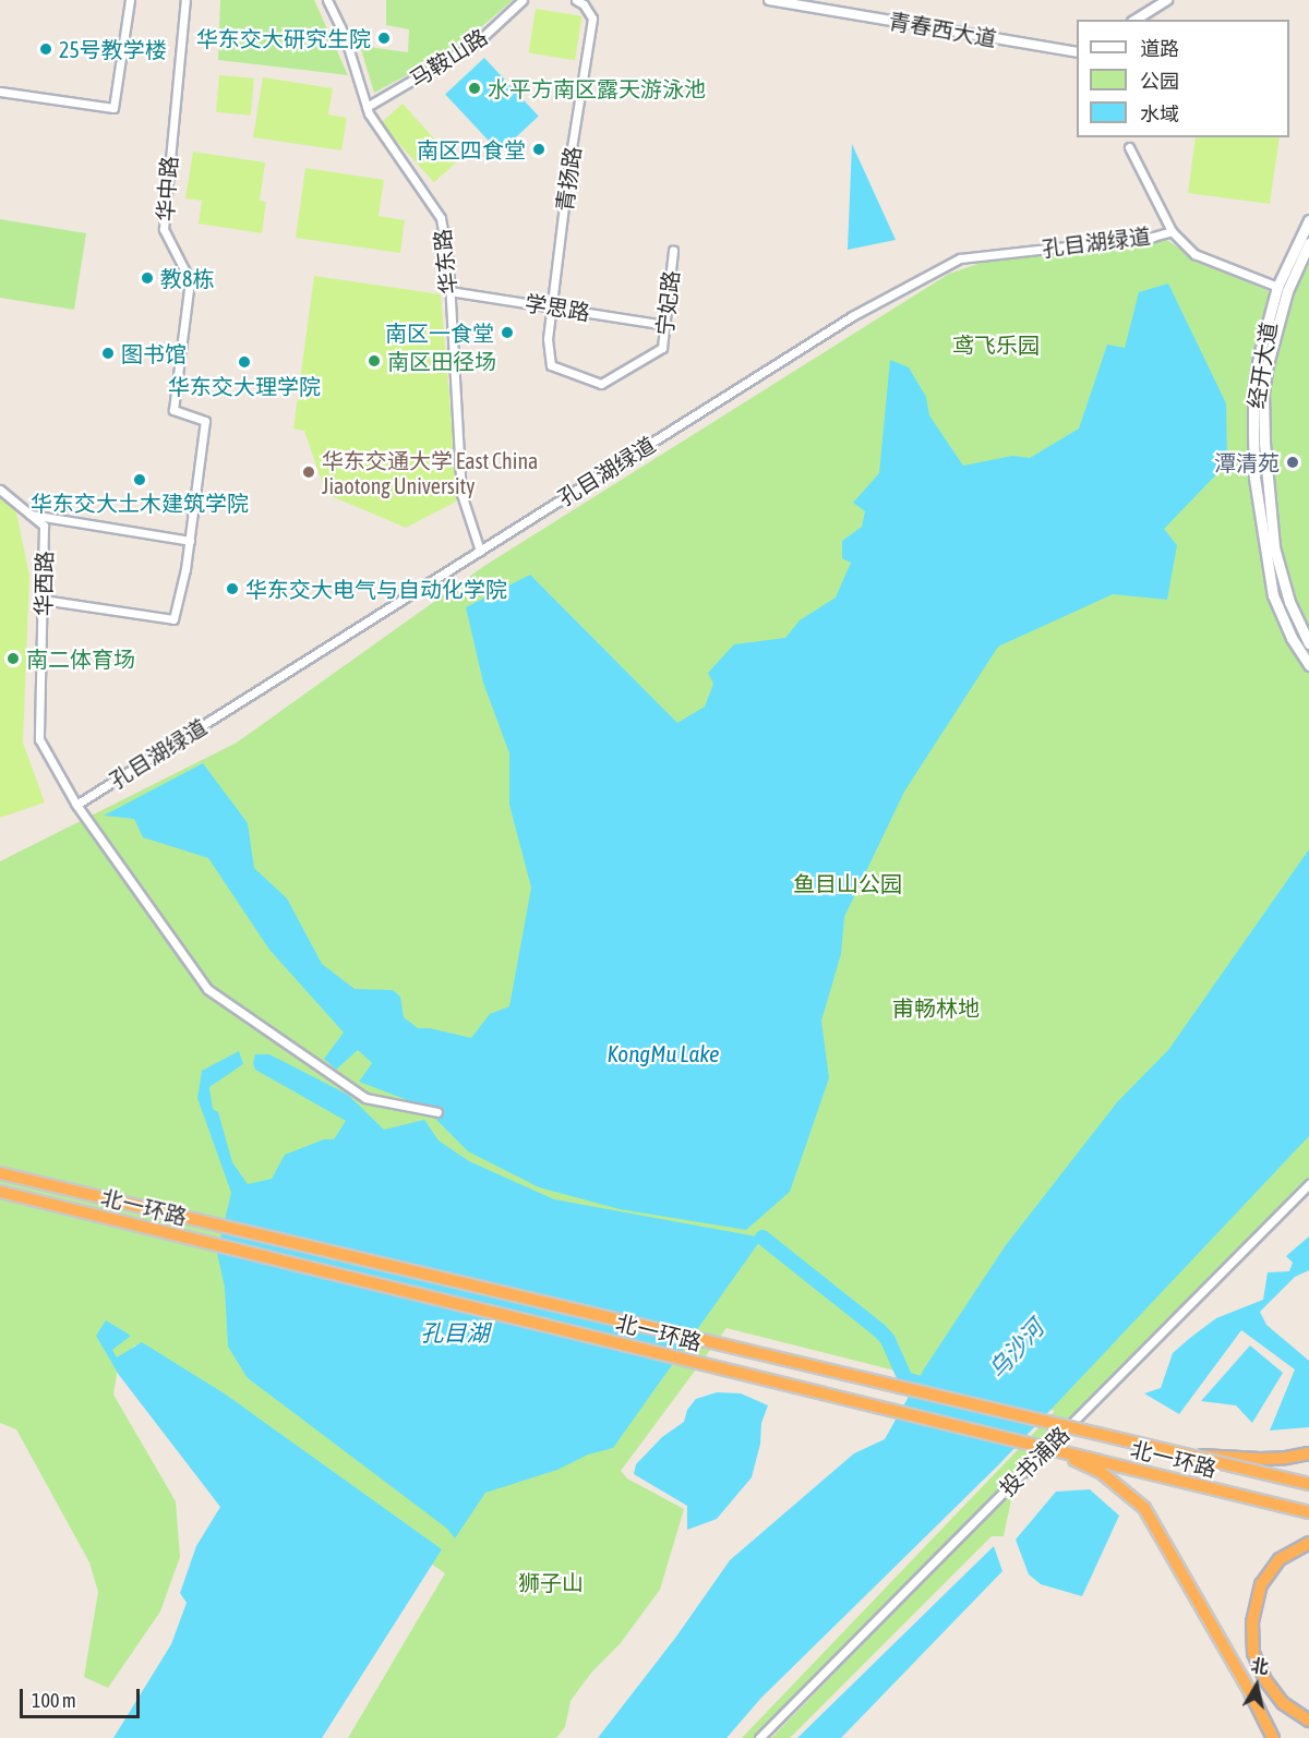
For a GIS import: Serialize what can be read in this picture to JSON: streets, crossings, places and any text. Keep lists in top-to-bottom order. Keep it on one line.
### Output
{"streets":{"highway":["北一环路"],"main road":["经开大道"],"street":["青春西大道","马鞍山路","青扬路","华中路","孔目湖绿道","华东路","宁妃路","学思路","华西路","投书浦路"]},"crossings":[["马鞍山路","华东路"],["青扬路","宁妃路"],["青扬路","学思路"],["华中路","华西路"],["孔目湖绿道","华东路"],["孔目湖绿道","华西路"],["华东路","学思路"],["宁妃路","学思路"]],"water":["KongMu Lake","孔目湖","乌沙河"],"parks":["鸢飞乐园","鱼目山公园","甫畅林地","狮子山"],"places":["华东交大研究生院","25号教学楼","水平方南区露天游泳池","南区四食堂","教8栋","南区一食堂","图书馆","南区田径场","华东交大理学院","潭清苑","华东交通大学 East China Jiaotong University","华东交大土木建筑学院","华东交大电气与自动化学院","南二体育场"],"legend":["道路","公园","水域"],"scale_bar":"100 m","north":"top"}
